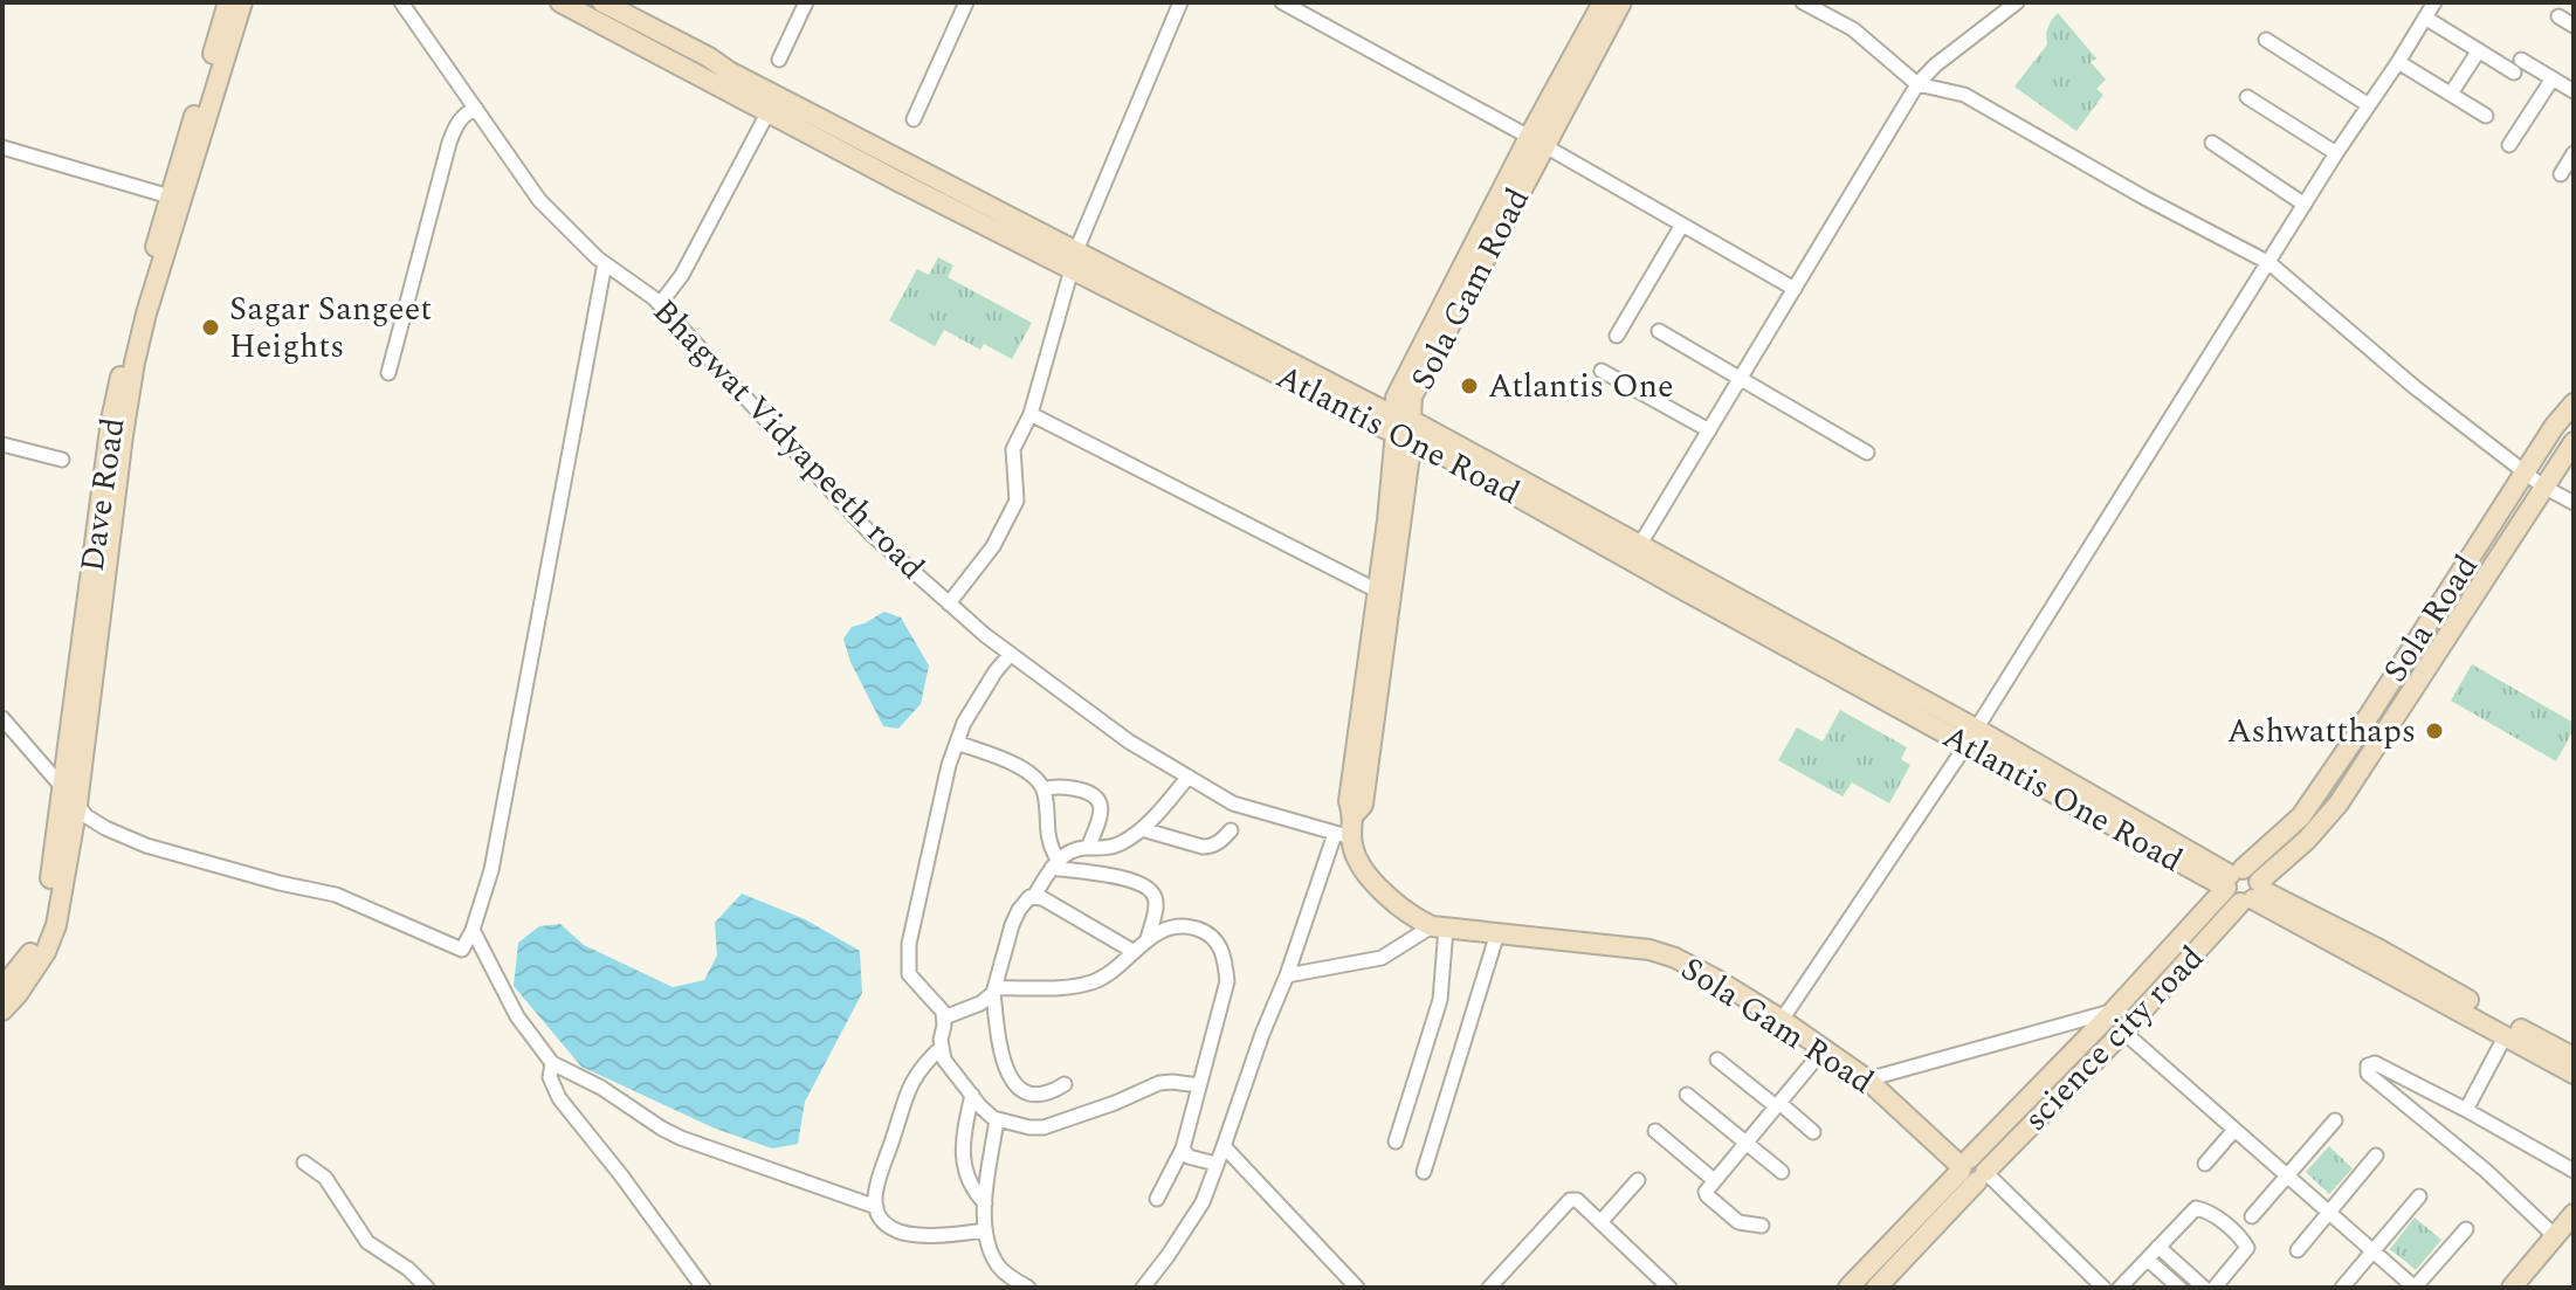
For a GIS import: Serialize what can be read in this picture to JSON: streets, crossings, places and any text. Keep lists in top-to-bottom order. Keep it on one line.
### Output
{"streets":{"street":["Sola Gam Road","Atlantis One Road","Bhagwat Vidyapeeth road","Dave Road","Sola Road","science city road"]},"crossings":[["Sola Gam Road","Atlantis One Road"],["Sola Gam Road","Bhagwat Vidyapeeth road"],["Sola Gam Road","Sola Road"],["Sola Gam Road","science city road"],["Atlantis One Road","Sola Road"],["Sola Road","science city road"]],"places":["Sagar Sangeet Heights","Atlantis One","Ashwatthaps"]}
